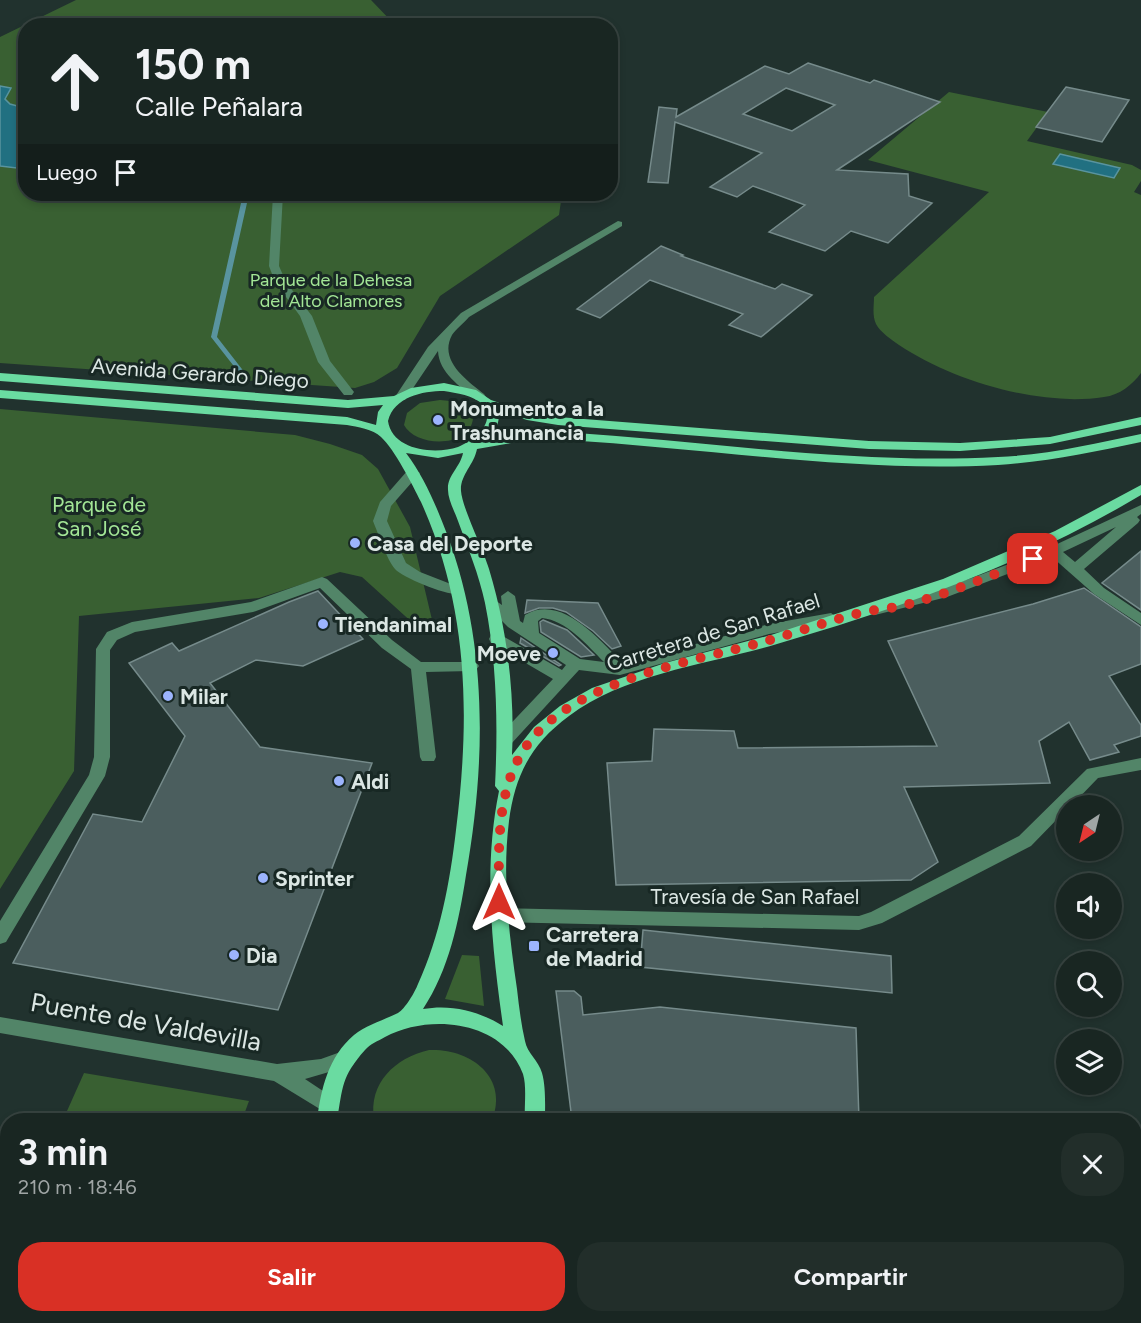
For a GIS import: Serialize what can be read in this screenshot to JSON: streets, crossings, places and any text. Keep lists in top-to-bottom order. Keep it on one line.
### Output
{"streets":{"main road":["Avenida Gerardo Diego","Carretera de San Rafael"],"street":["Travesía de San Rafael","Puente de Valdevilla"]},"crossings":[["Carretera de San Rafael","Travesía de San Rafael"]],"parks":["Parque de la Dehesa del Alto Clamores","Parque de San José"],"places":{"other":["Monumento a la Trashumancia","Casa del Deporte","Tiendanimal","Moeve","Milar","Aldi","Sprinter","Dia"],"transit":["Carretera de Madrid"]},"north":"bottom left","page":{"turn":["150 m","Calle Peñalara"],"then":"Luego","heading":["3 min","210 m · 18:46"],"buttons":["Salir","Compartir"]}}
